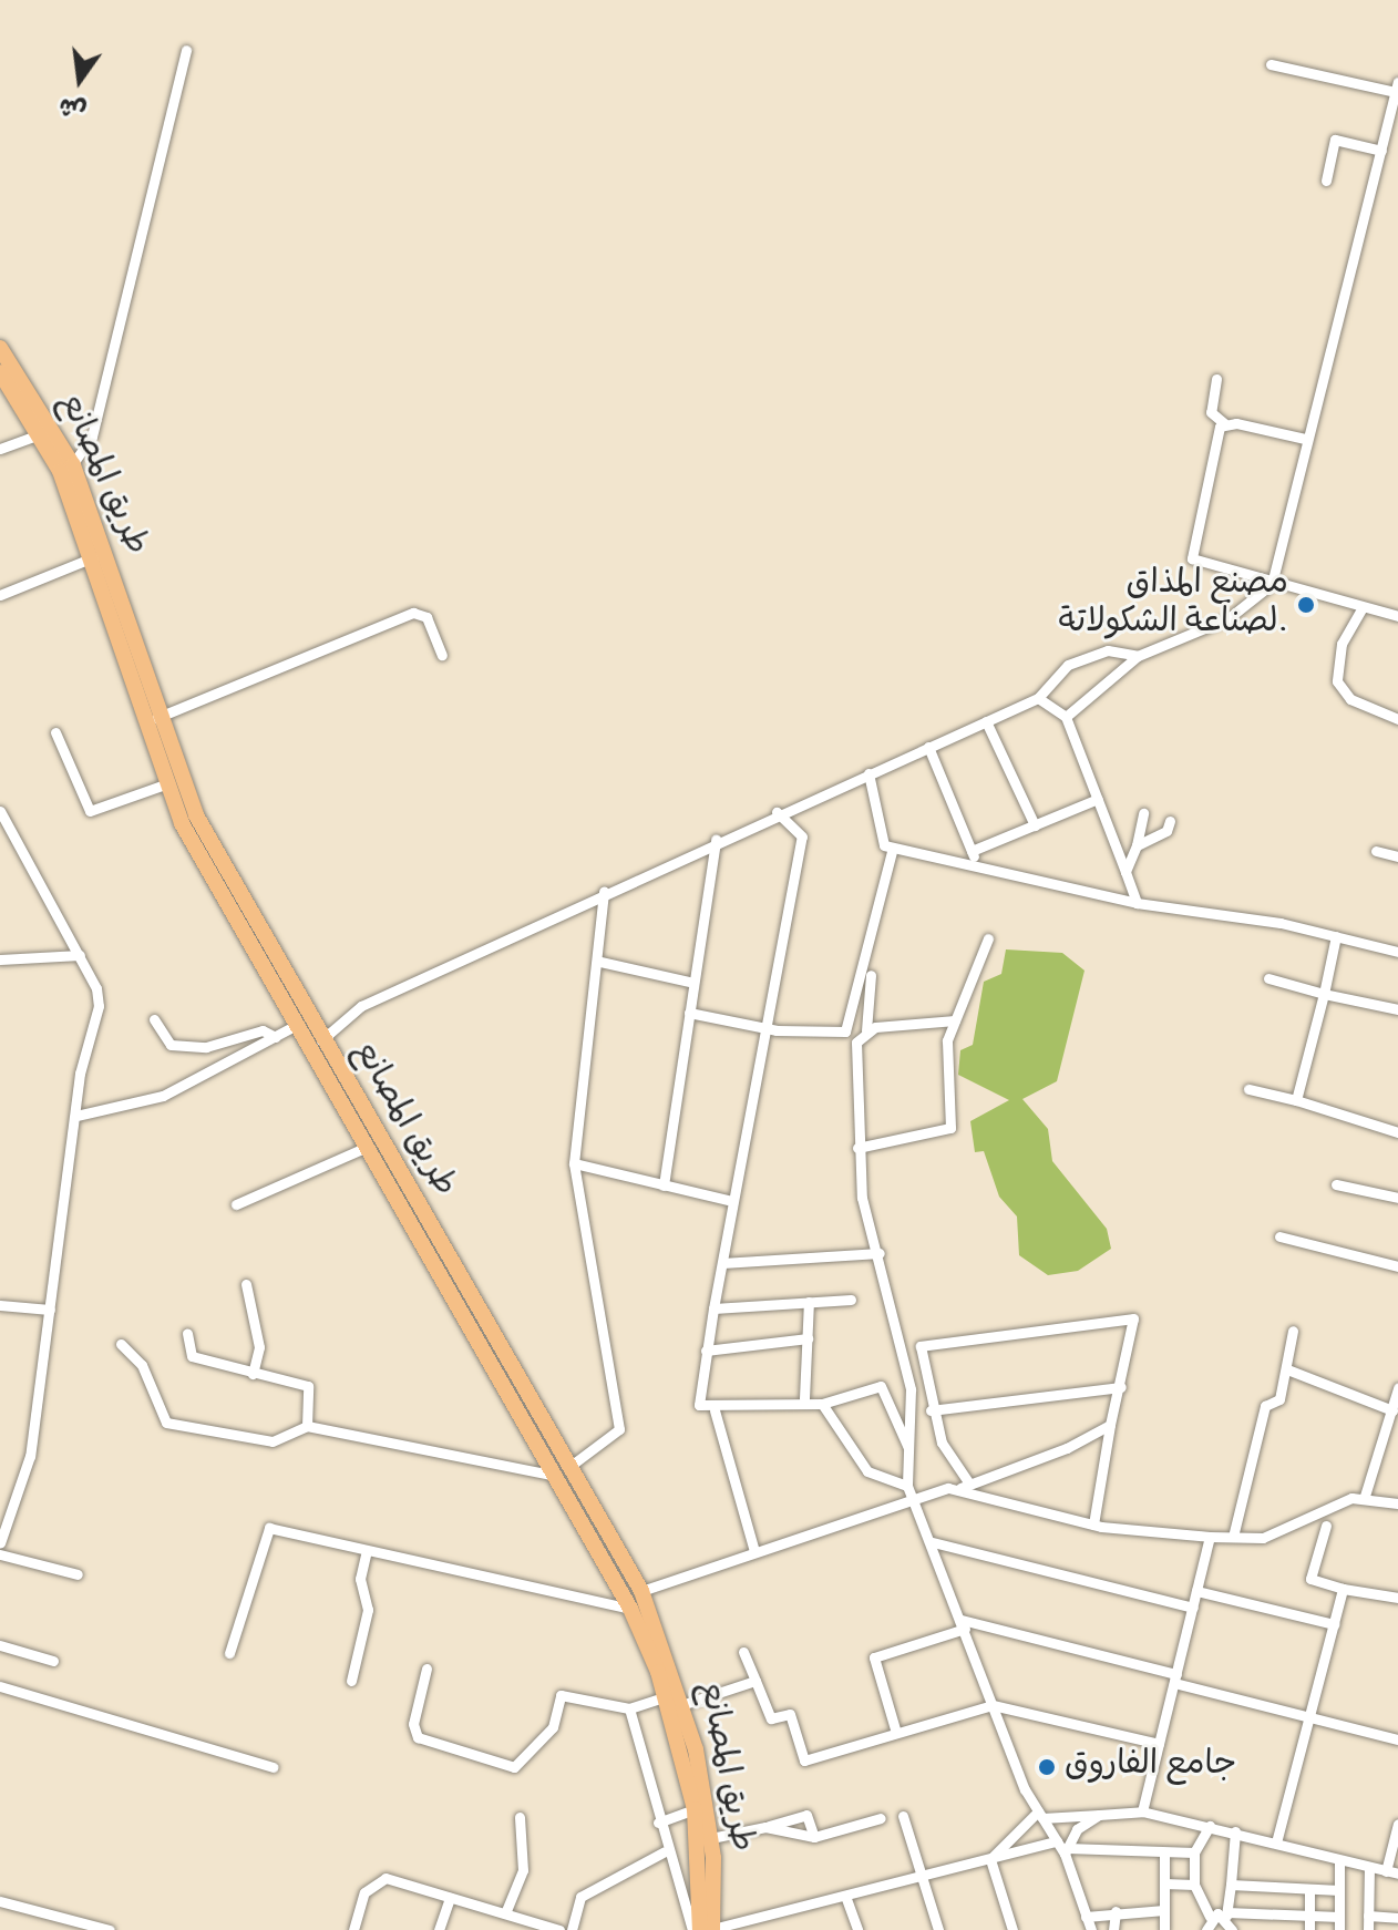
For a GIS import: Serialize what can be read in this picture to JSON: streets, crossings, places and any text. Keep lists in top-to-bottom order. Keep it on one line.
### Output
{"streets":{"main road":["طريق المصانع"]},"places":["مصنع المذاق لصناعة الشكولاتة.","جامع الفاروق"],"north":"bottom"}
